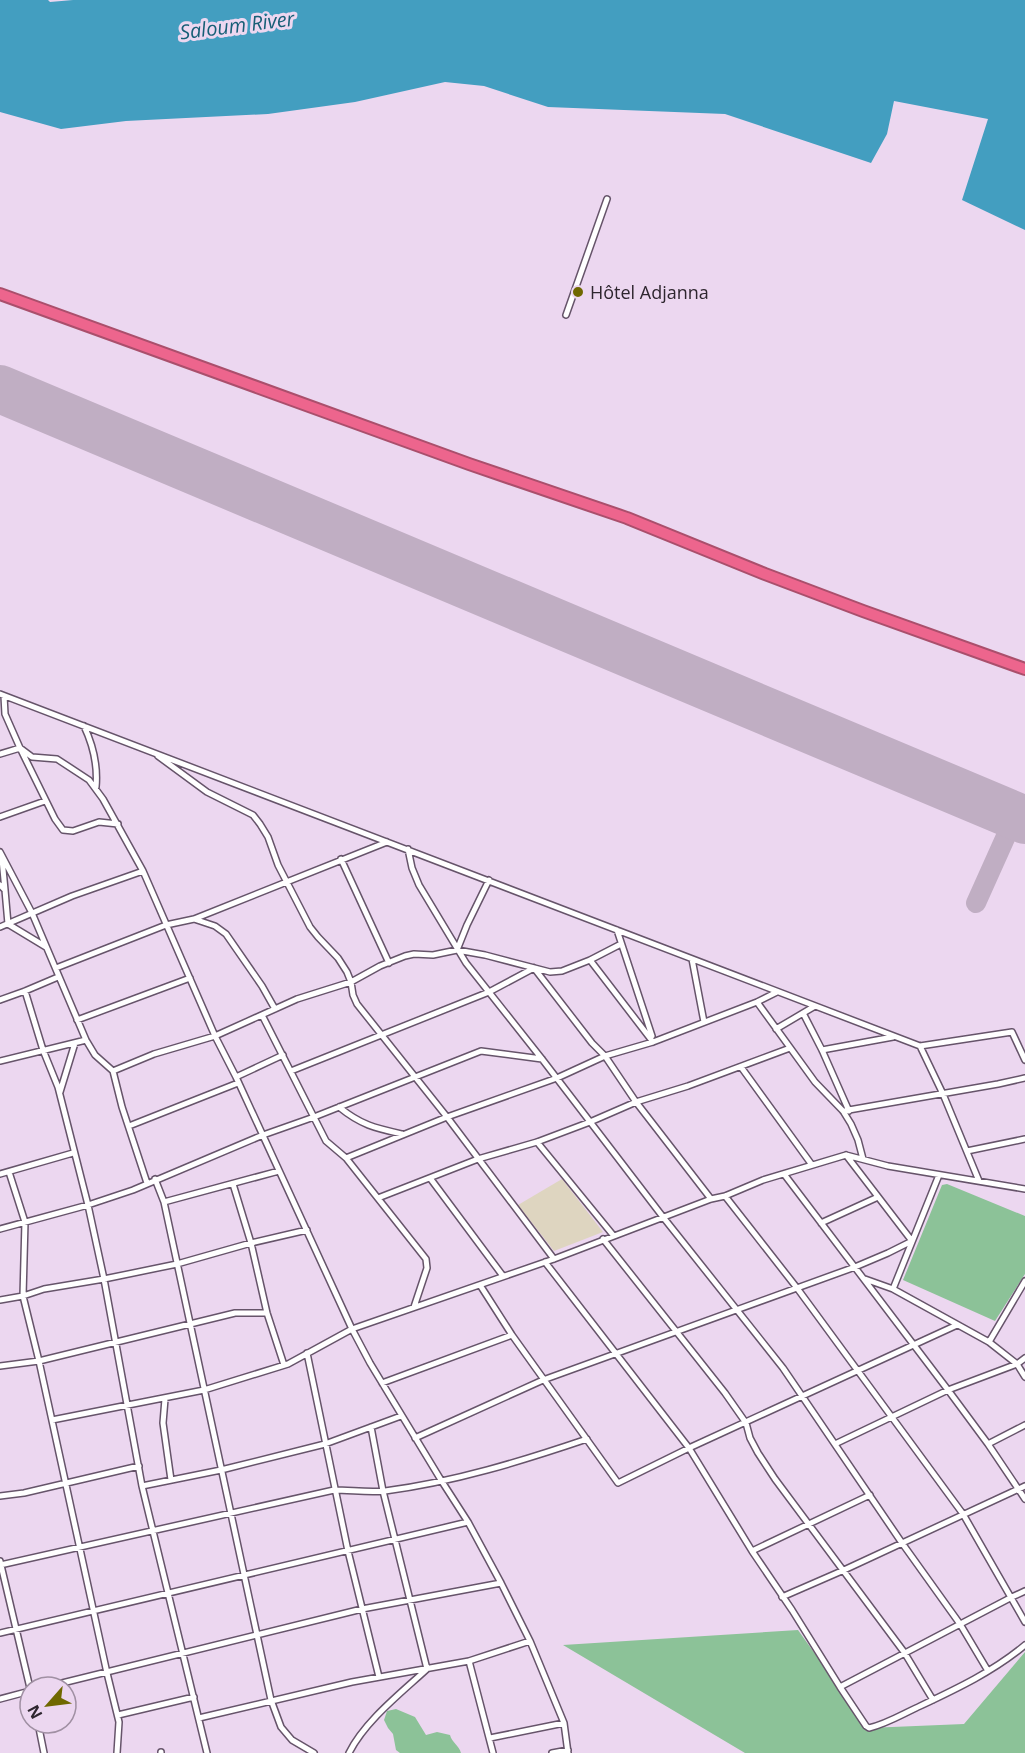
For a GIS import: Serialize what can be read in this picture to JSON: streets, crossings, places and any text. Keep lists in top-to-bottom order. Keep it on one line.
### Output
{"water":["Saloum River"],"places":["Hôtel Adjanna"],"north":"bottom left"}
